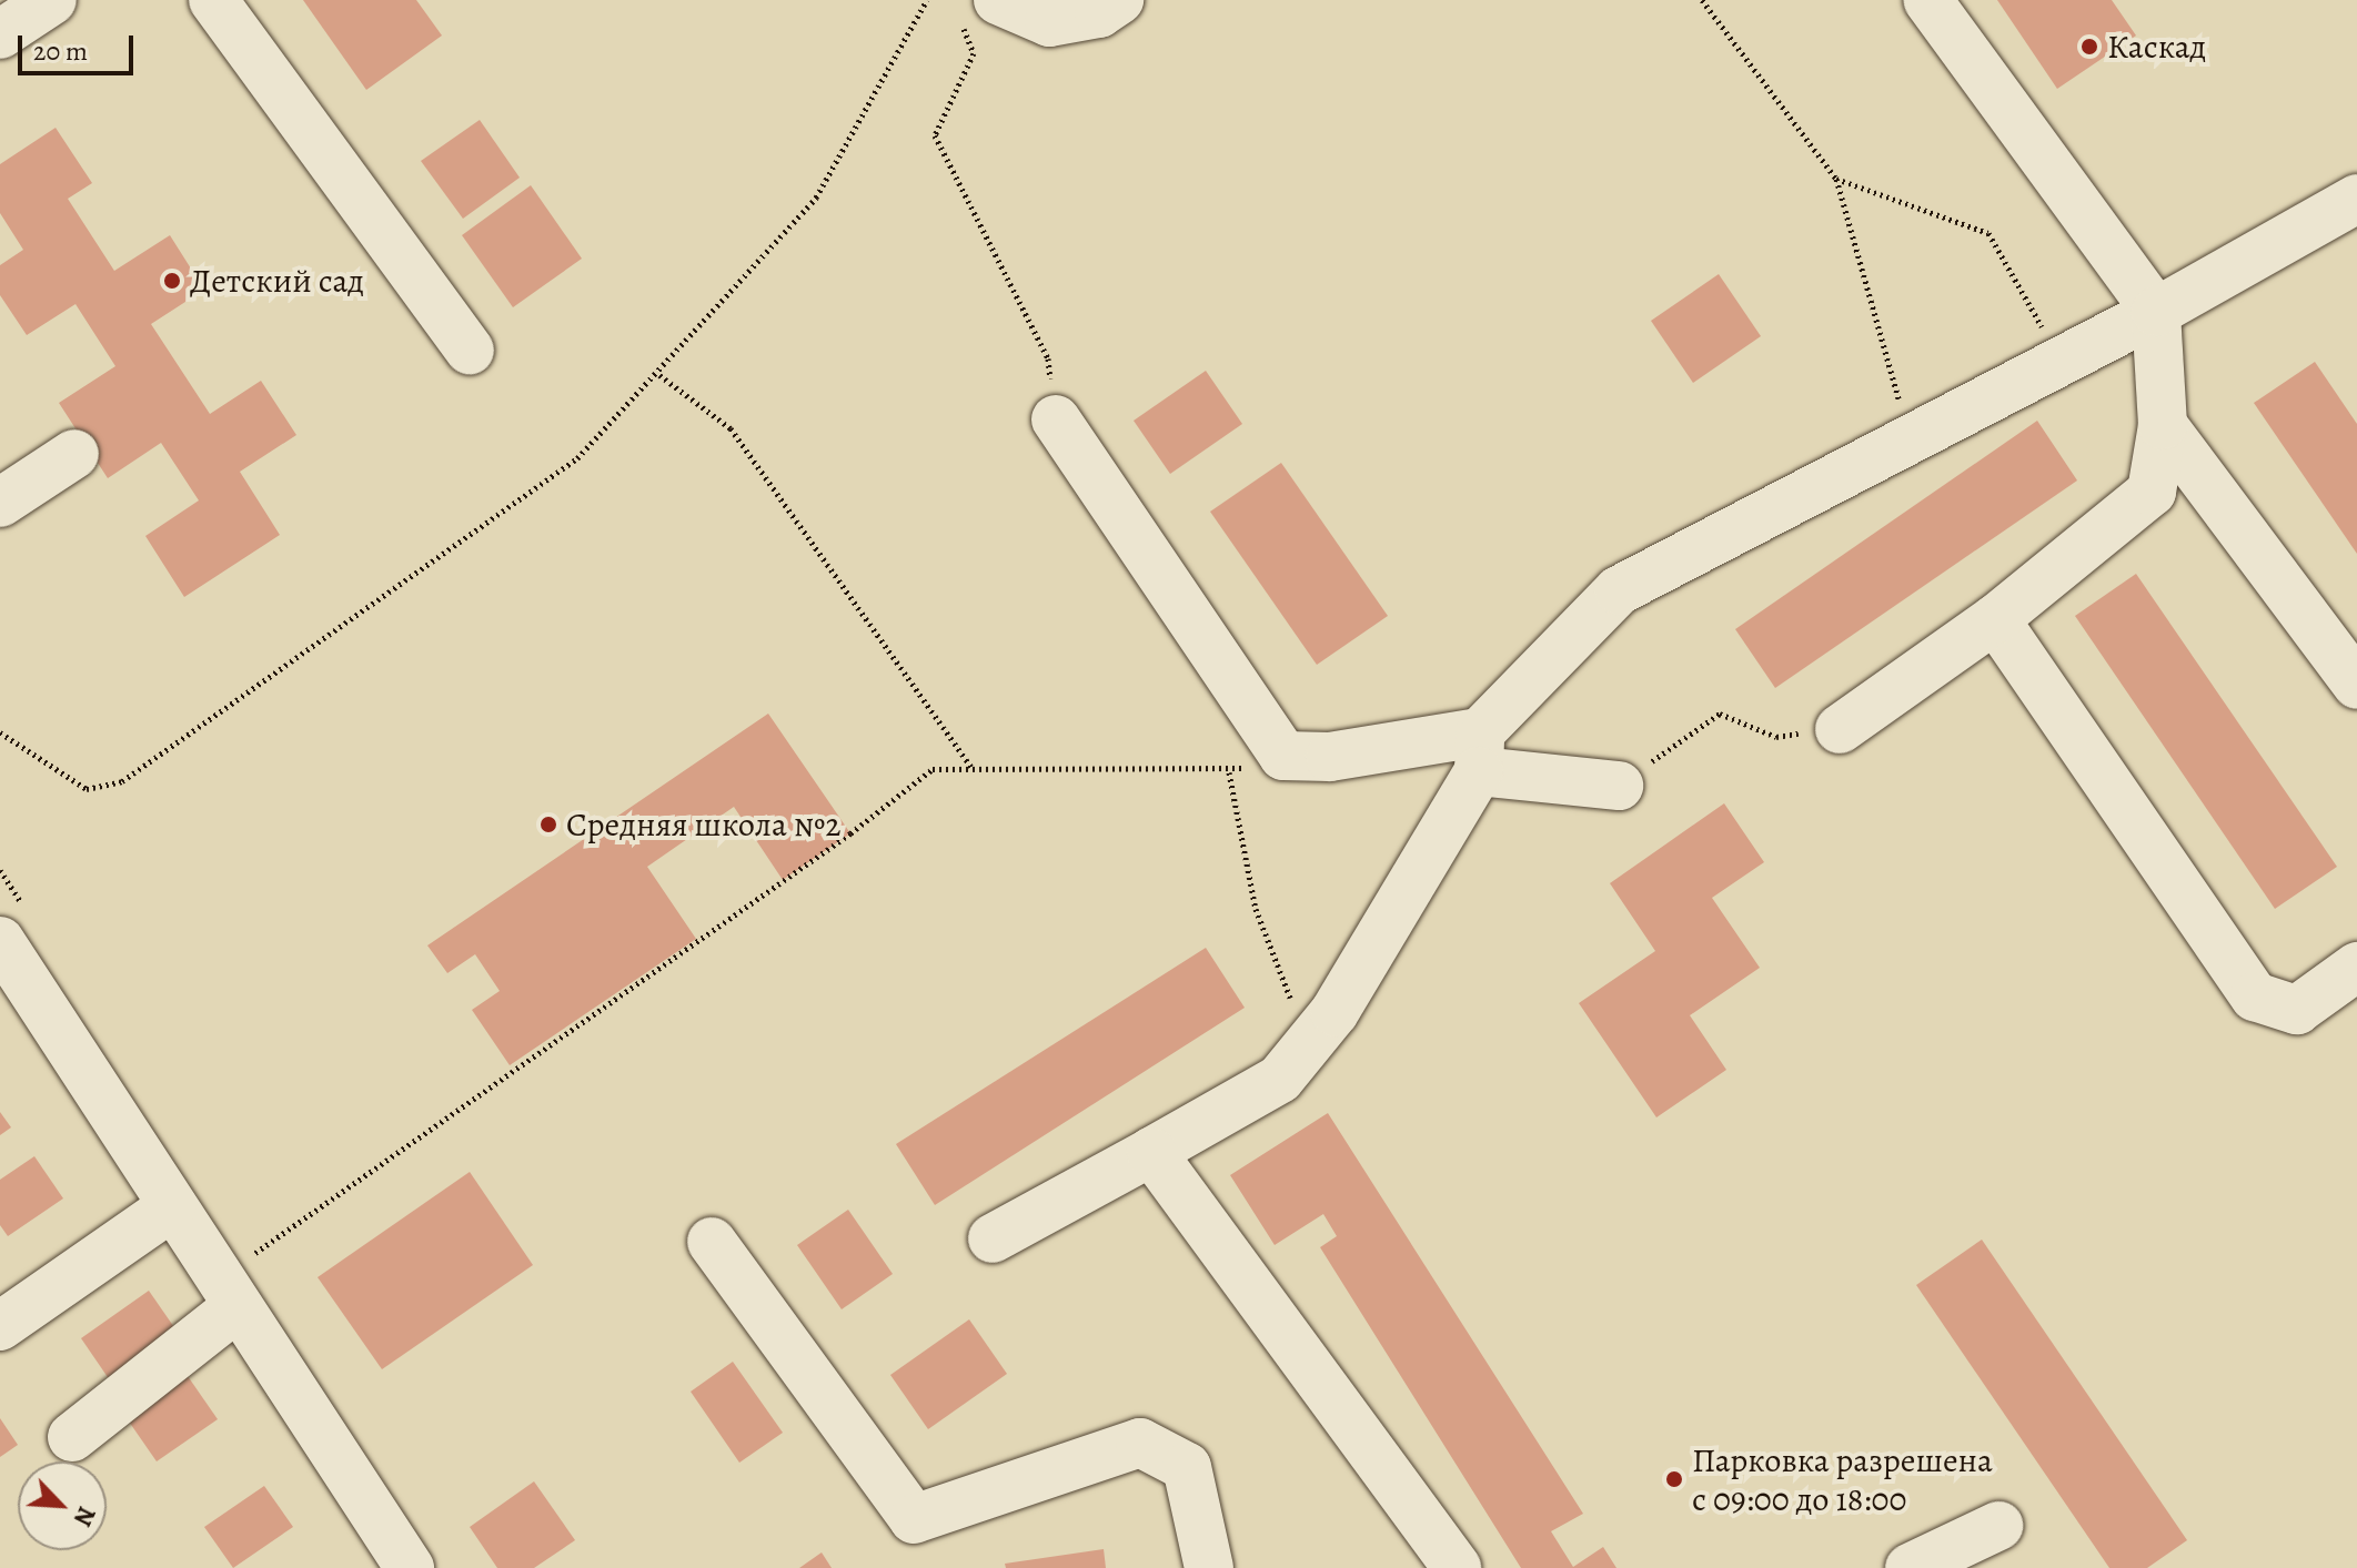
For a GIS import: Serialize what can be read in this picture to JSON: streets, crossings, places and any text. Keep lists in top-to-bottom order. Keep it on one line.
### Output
{"places":["Каскад","Детский сад","Средняя школа №2","Парковка разрешена с 09:00 до 18:00"],"scale_bar":"20 m","north":"bottom right"}
